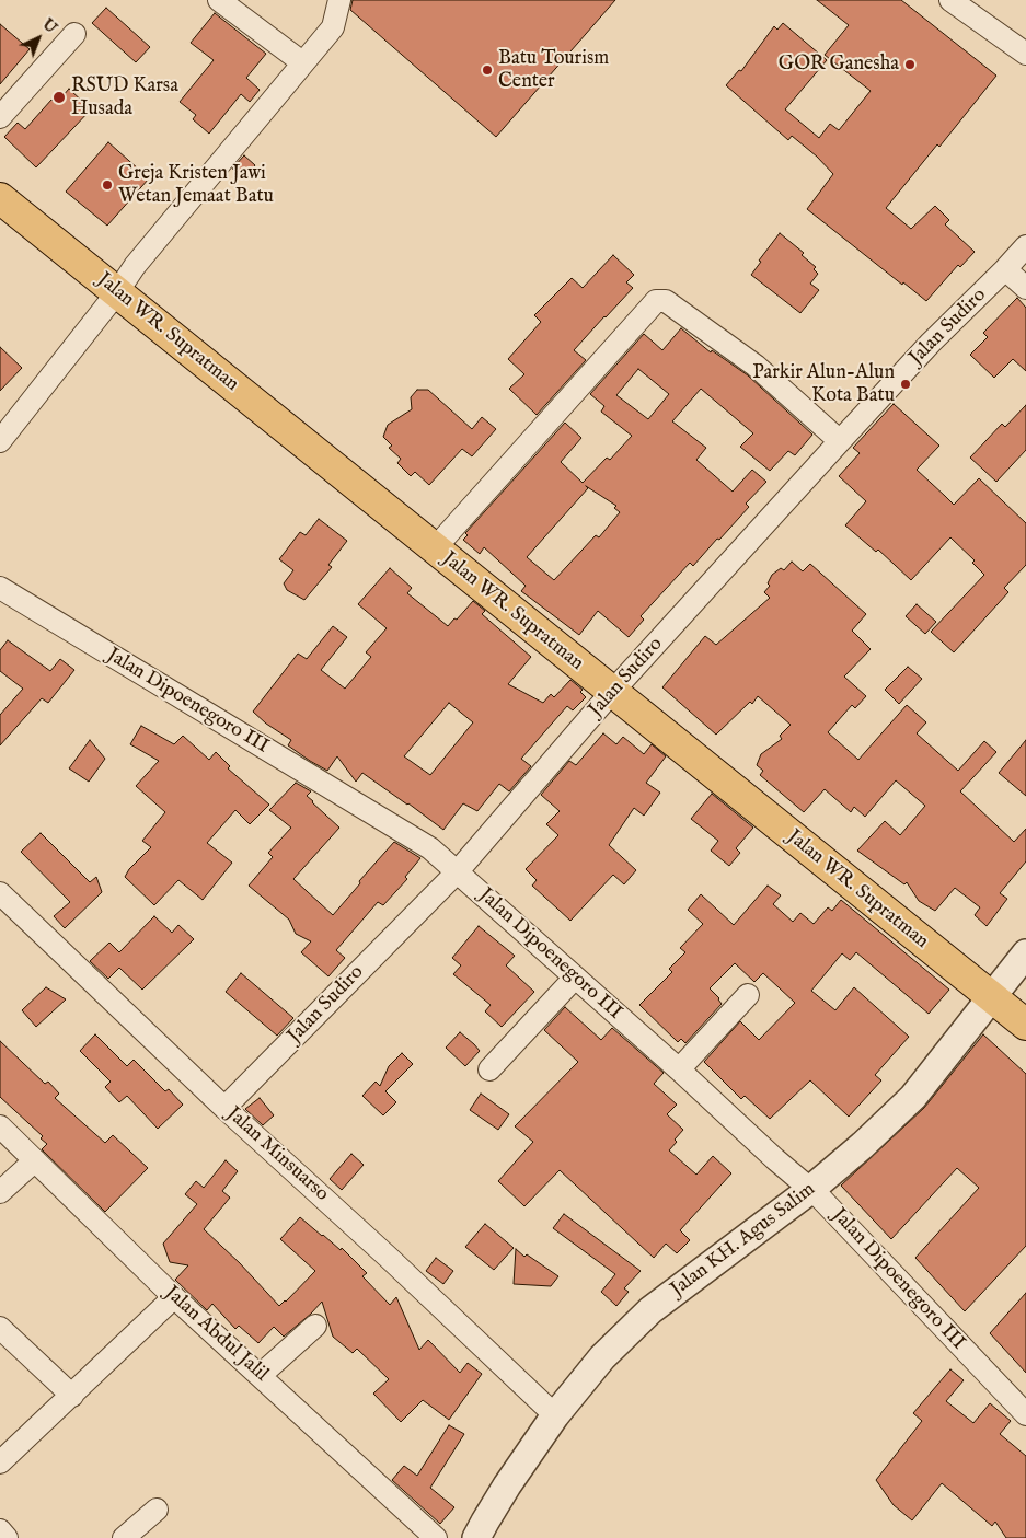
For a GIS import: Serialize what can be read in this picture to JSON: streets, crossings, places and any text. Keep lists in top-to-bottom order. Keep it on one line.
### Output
{"streets":{"main road":["Jalan WR. Supratman"],"street":["Jalan Sudiro","Jalan Dipoenegoro III","Jalan Minsuarso","Jalan KH. Agus Salim","Jalan Abdul Jalil"]},"crossings":[["Jalan Sudiro","Jalan WR. Supratman"],["Jalan Sudiro","Jalan Dipoenegoro III"],["Jalan Sudiro","Jalan Minsuarso"],["Jalan WR. Supratman","Jalan KH. Agus Salim"],["Jalan Dipoenegoro III","Jalan KH. Agus Salim"],["Jalan Minsuarso","Jalan KH. Agus Salim"]],"places":["GOR Ganesha","Batu Tourism Center","RSUD Karsa Husada","Greja Kristen Jawi Wetan Jemaat Batu","Parkir Alun-Alun Kota Batu"],"north":"top right"}
